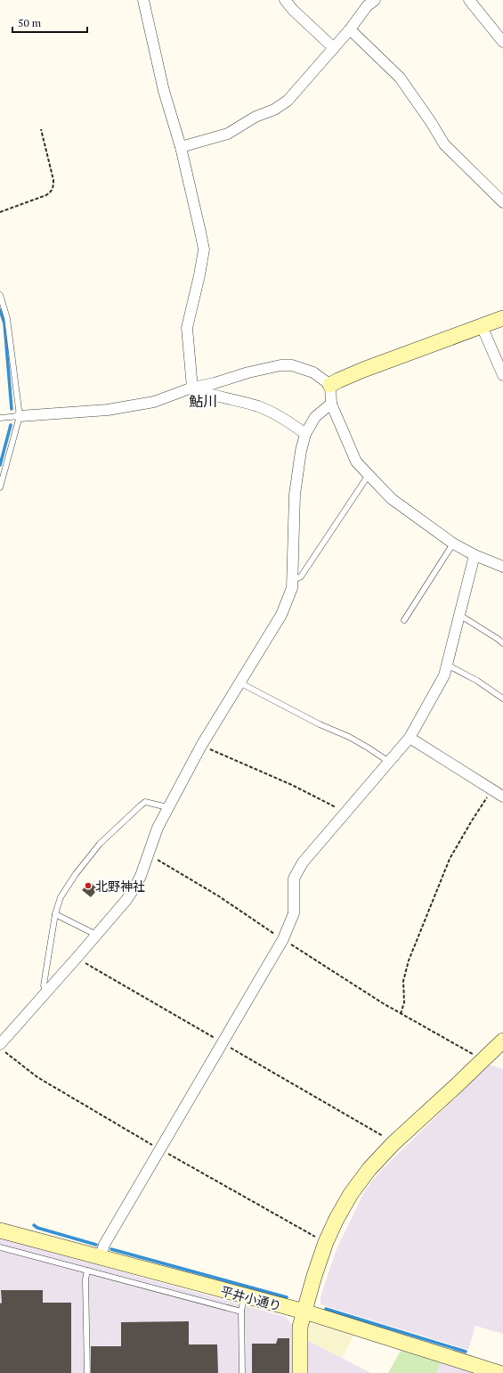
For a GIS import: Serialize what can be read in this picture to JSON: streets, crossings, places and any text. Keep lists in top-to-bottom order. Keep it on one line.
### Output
{"streets":{"street":["平井小通り"]},"districts":["鮎川"],"places":["北野神社"],"scale_bar":"50 m"}
